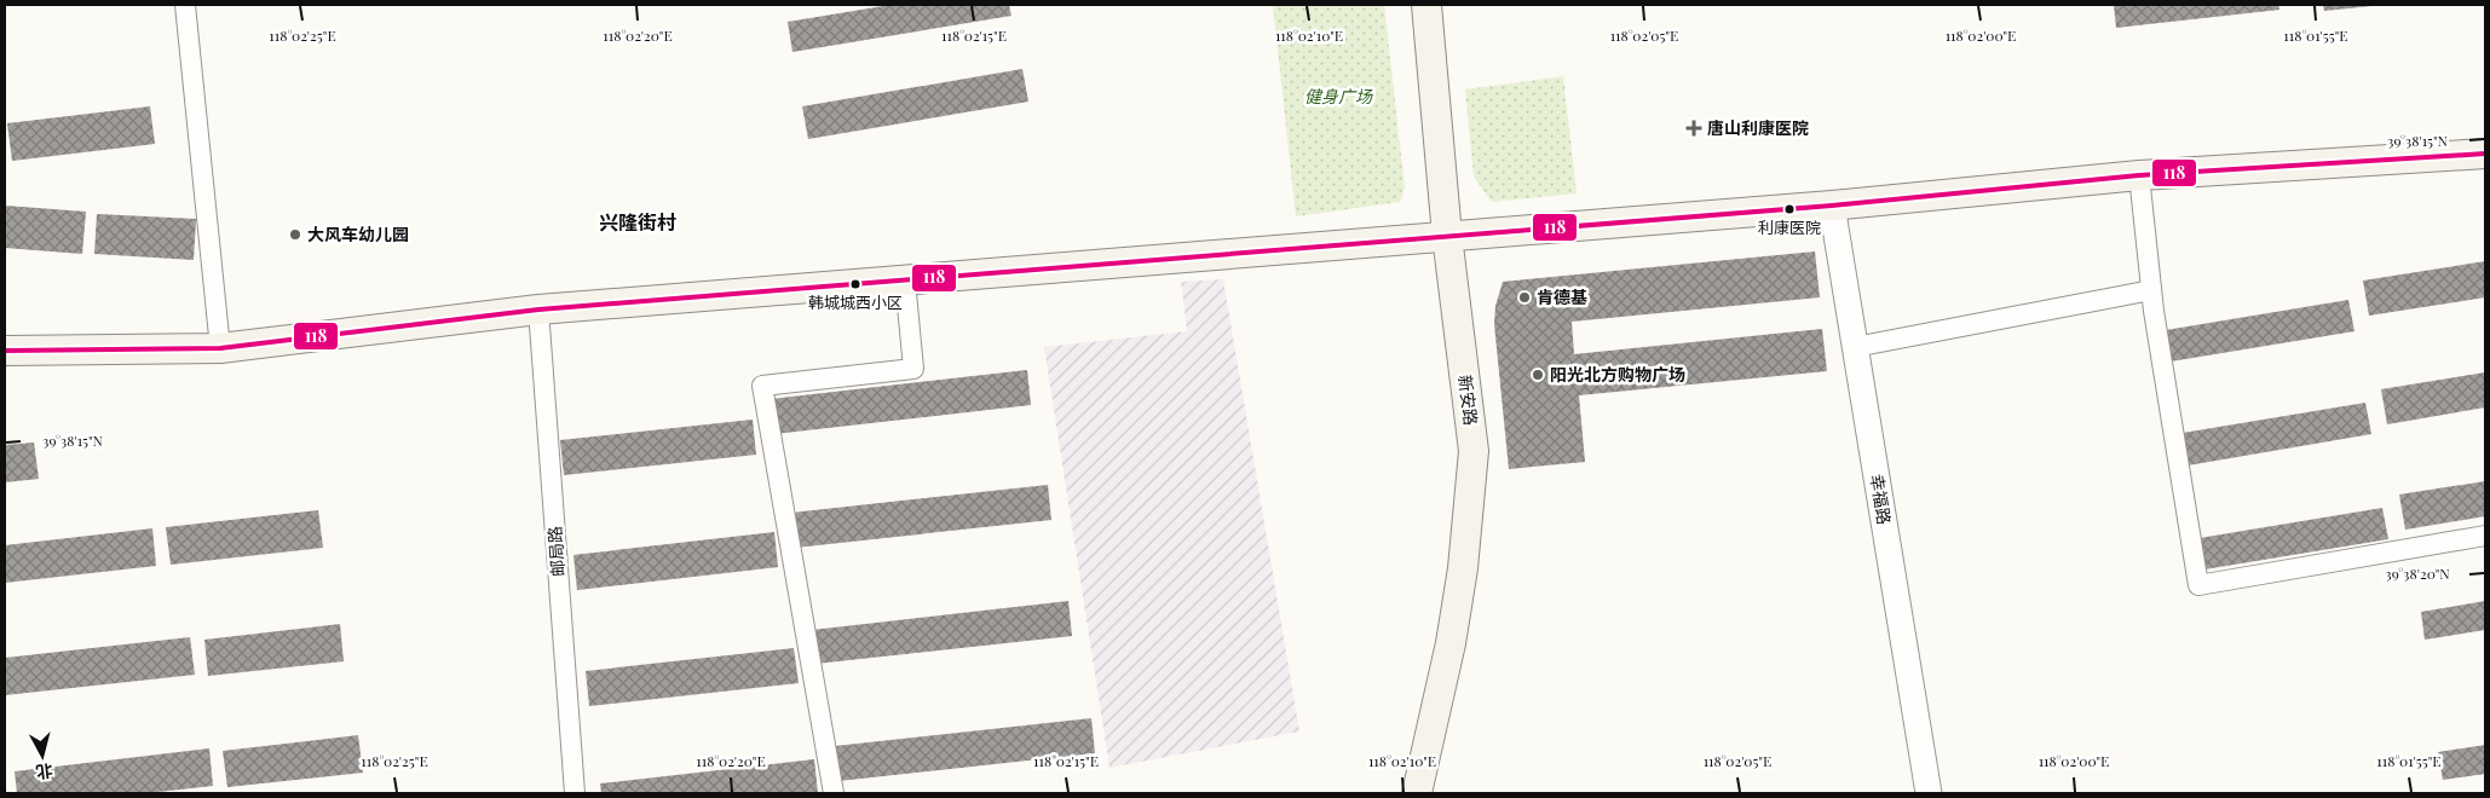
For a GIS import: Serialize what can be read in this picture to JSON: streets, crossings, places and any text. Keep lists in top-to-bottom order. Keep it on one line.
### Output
{"streets":{"main road":["新安路"],"street":["幸福路","邮局路"]},"districts":["兴隆街村"],"parks":["健身广场"],"places":{"health":["唐山利康医院"],"other":["利康医院","大风车幼儿园","韩城城西小区","肯德基","阳光北方购物广场"]},"lines":["transit line 118"],"north":"bottom","coordinates":["118°02'25\"E","118°02'20\"E","118°02'15\"E","118°02'10\"E","118°02'05\"E","118°02'00\"E","118°01'55\"E","39°38'15\"N","39°38'20\"N"]}
